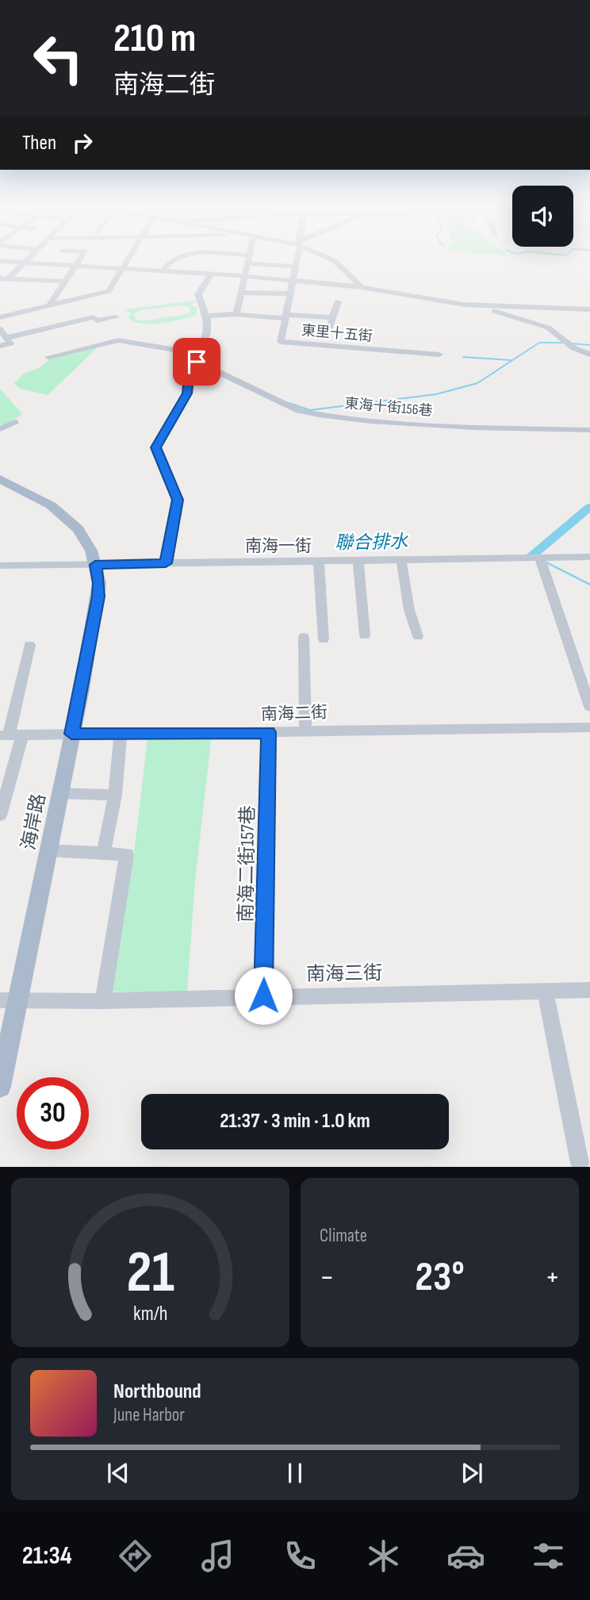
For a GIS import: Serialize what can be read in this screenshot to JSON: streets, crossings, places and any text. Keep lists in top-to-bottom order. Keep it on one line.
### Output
{"streets":{"main road":["海岸路"],"street":["東里十五街","東海十街156巷","南海一街","南海二街","南海二街157巷","南海三街"]},"crossings":[["南海一街","海岸路"],["南海二街","海岸路"],["南海二街","南海二街157巷"],["海岸路","南海三街"],["南海二街157巷","南海三街"]],"water":["聯合排水"],"page":{"turn":["210 m","南海二街"],"then":"Then","limit":"30","trip":"21:37 · 3 min · 1.0 km","tile":"Climate","heat":["−","23°","+"],"song":["Northbound","June Harbor"],"tabs":"21:34","gauge":["21","km/h"]}}
